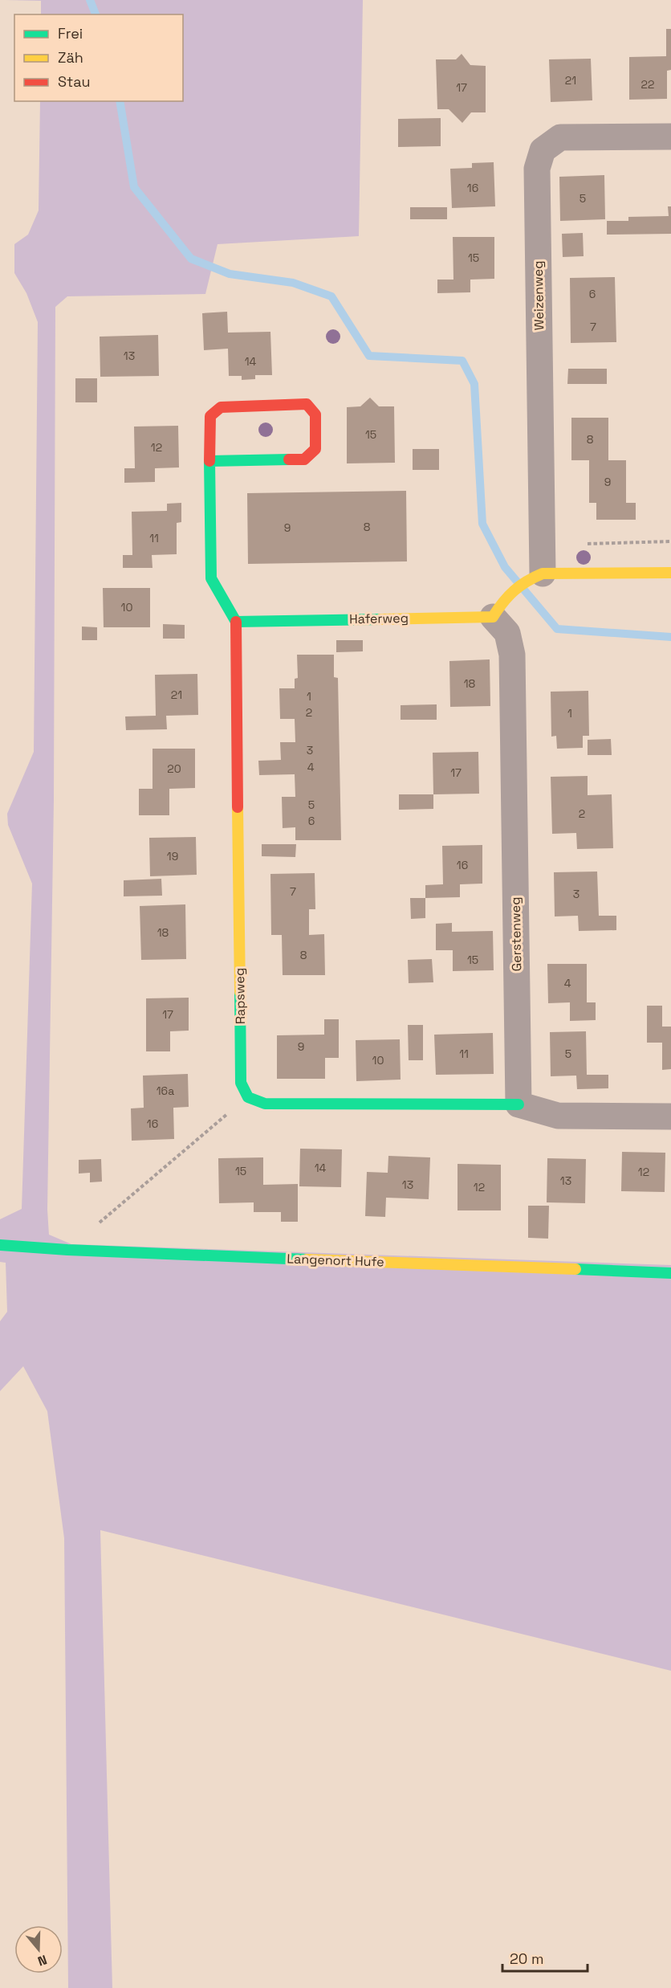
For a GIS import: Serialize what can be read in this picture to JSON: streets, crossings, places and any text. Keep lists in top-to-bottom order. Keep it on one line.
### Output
{"streets":{"street":["Weizenweg","Haferweg","Gerstenweg","Rapsweg","Langenort Hufe"]},"crossings":[["Haferweg","Gerstenweg"],["Haferweg","Rapsweg"]],"house_numbers":["21","22","17","16","5","15","6","7","13","14","15","8","12","9","8","9","11","10","18","21","1","2","1","3","4","20","17","5","2","6","19","16","7","3","18","8","15","4","17","9","11","5","10","16a","16","14","15","12","13","13","12"],"legend":["Frei","Zäh","Stau"],"scale_bar":"20 m","north":"bottom"}
